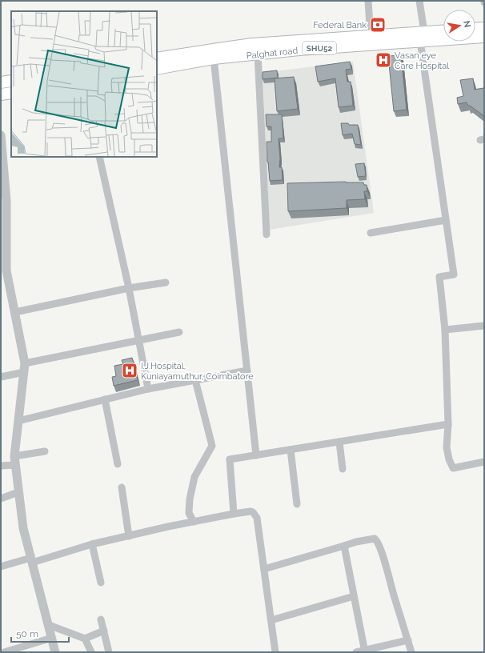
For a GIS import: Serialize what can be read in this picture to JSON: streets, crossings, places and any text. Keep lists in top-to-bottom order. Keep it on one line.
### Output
{"streets":{"main road":["SHU52","Palghat road"]},"places":{"bank":["Federal Bank"],"hospital":["Vasan eye Care Hospital","I.J.Hospital, Kuniayamuthur, Coimbatore"]},"scale_bar":"50 m","north":"right"}
